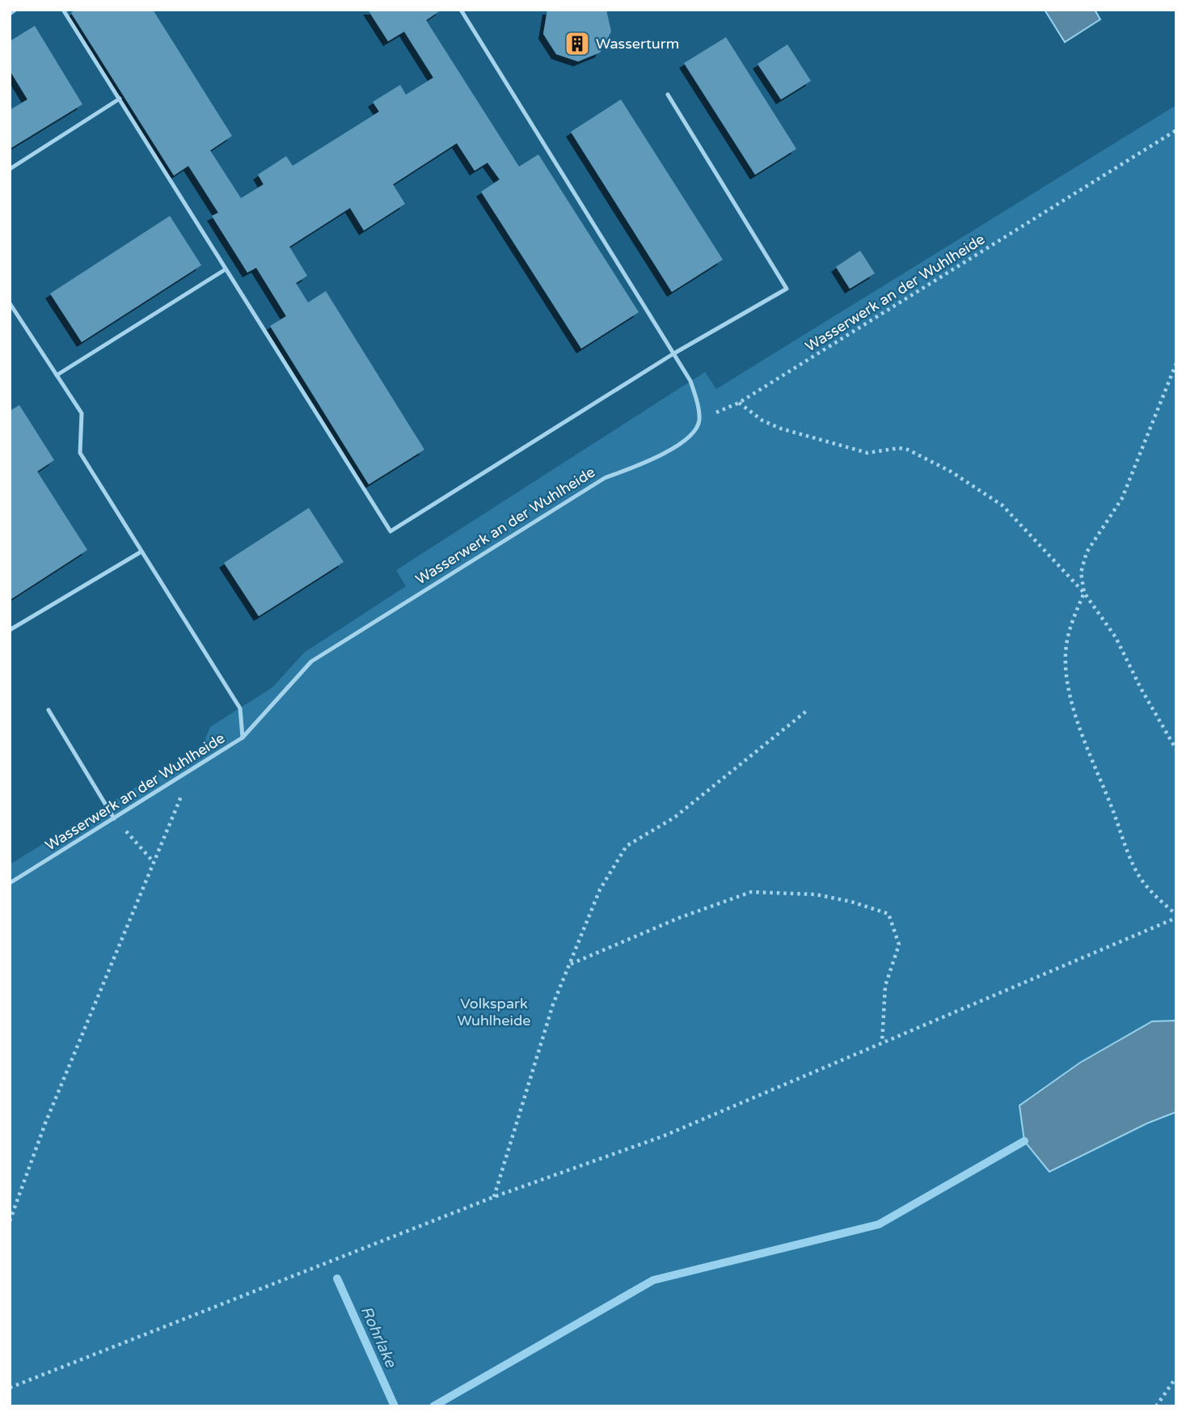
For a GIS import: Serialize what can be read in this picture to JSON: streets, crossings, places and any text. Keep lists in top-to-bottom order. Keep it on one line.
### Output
{"streets":{"lane":["Wasserwerk an der Wuhlheide"]},"water":["Rohrlake"],"parks":["Volkspark Wuhlheide"],"places":{"building":["Wasserturm"]}}
